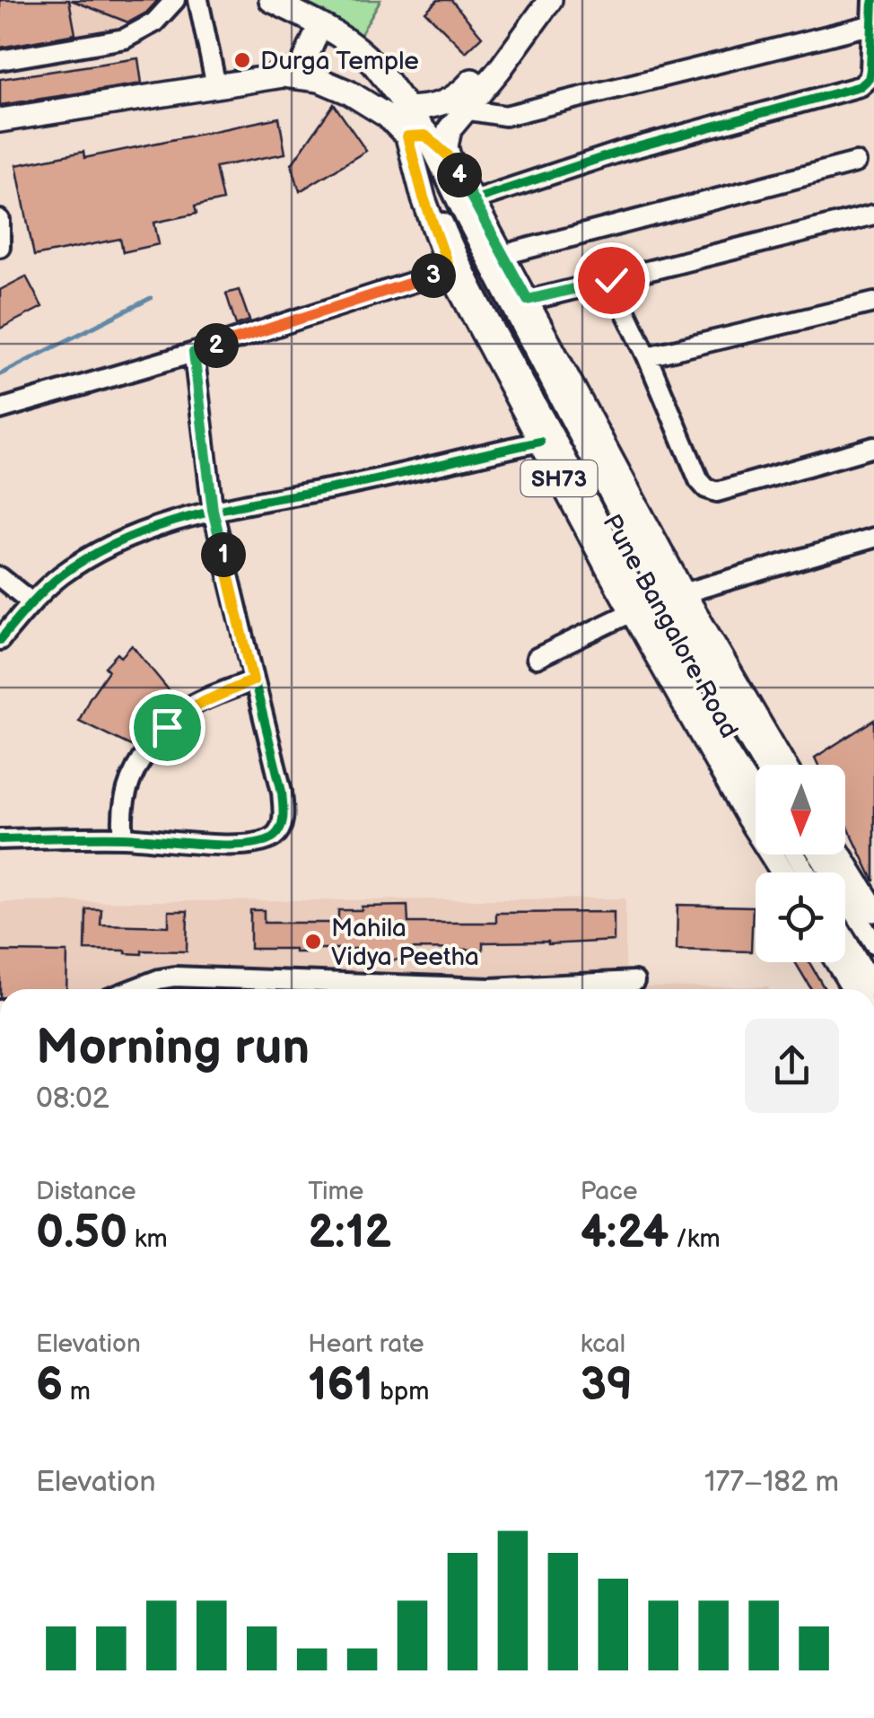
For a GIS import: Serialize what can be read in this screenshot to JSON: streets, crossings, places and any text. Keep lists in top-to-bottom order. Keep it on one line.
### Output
{"streets":{"main road":["SH73","Pune Bangalore Road"]},"crossings":[["SH73","Pune Bangalore Road"]],"places":["Durga Temple","Mahila Vidya Peetha"],"north":"bottom","page":{"pins":["4","3","2","1"],"heading":["Morning run","08:02"],"stats":[["Distance","0.50 km"],["Time","2:12"],["Pace","4:24 /km"],["Elevation","6 m"],["Heart rate","161 bpm"],["kcal","39"]],"chart":["Elevation","177–182 m"]}}
